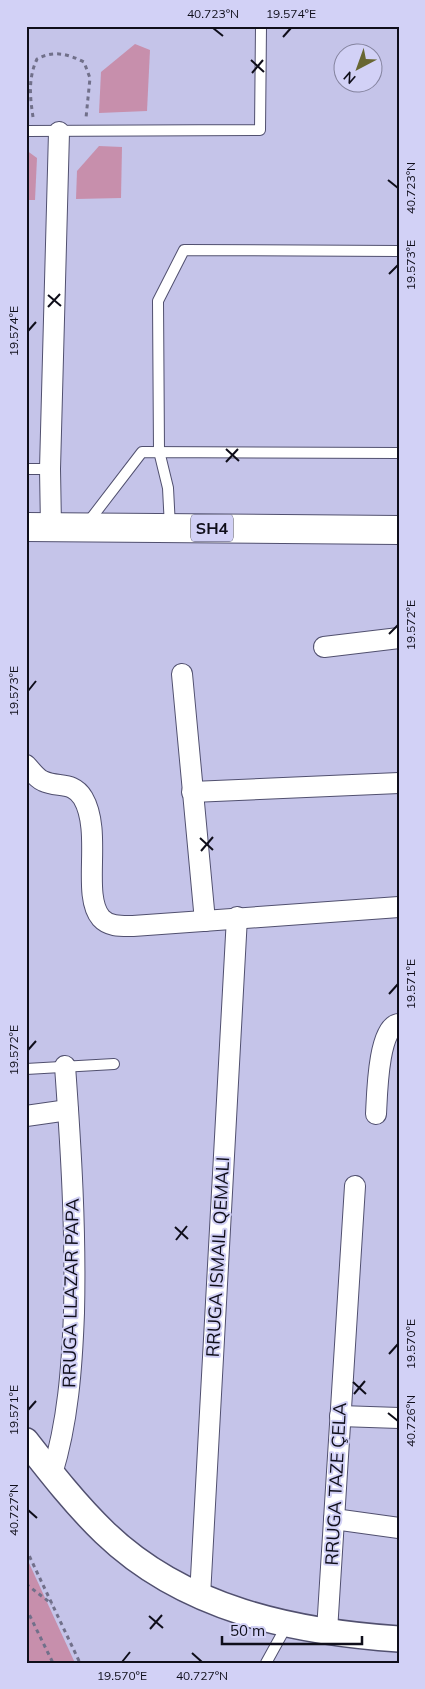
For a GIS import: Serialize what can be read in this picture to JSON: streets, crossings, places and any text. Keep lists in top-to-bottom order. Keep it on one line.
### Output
{"streets":{"main road":["SH4"],"street":["RRUGA ISMAIL QEMALI","RRUGA LLAZAR PAPA","RRUGA TAZE ÇELA"]},"scale_bar":"50 m","north":"bottom left","coordinates":["40.723°N","19.574°E","19.573°E","19.572°E","19.571°E","19.570°E","40.726°N","40.727°N"]}
